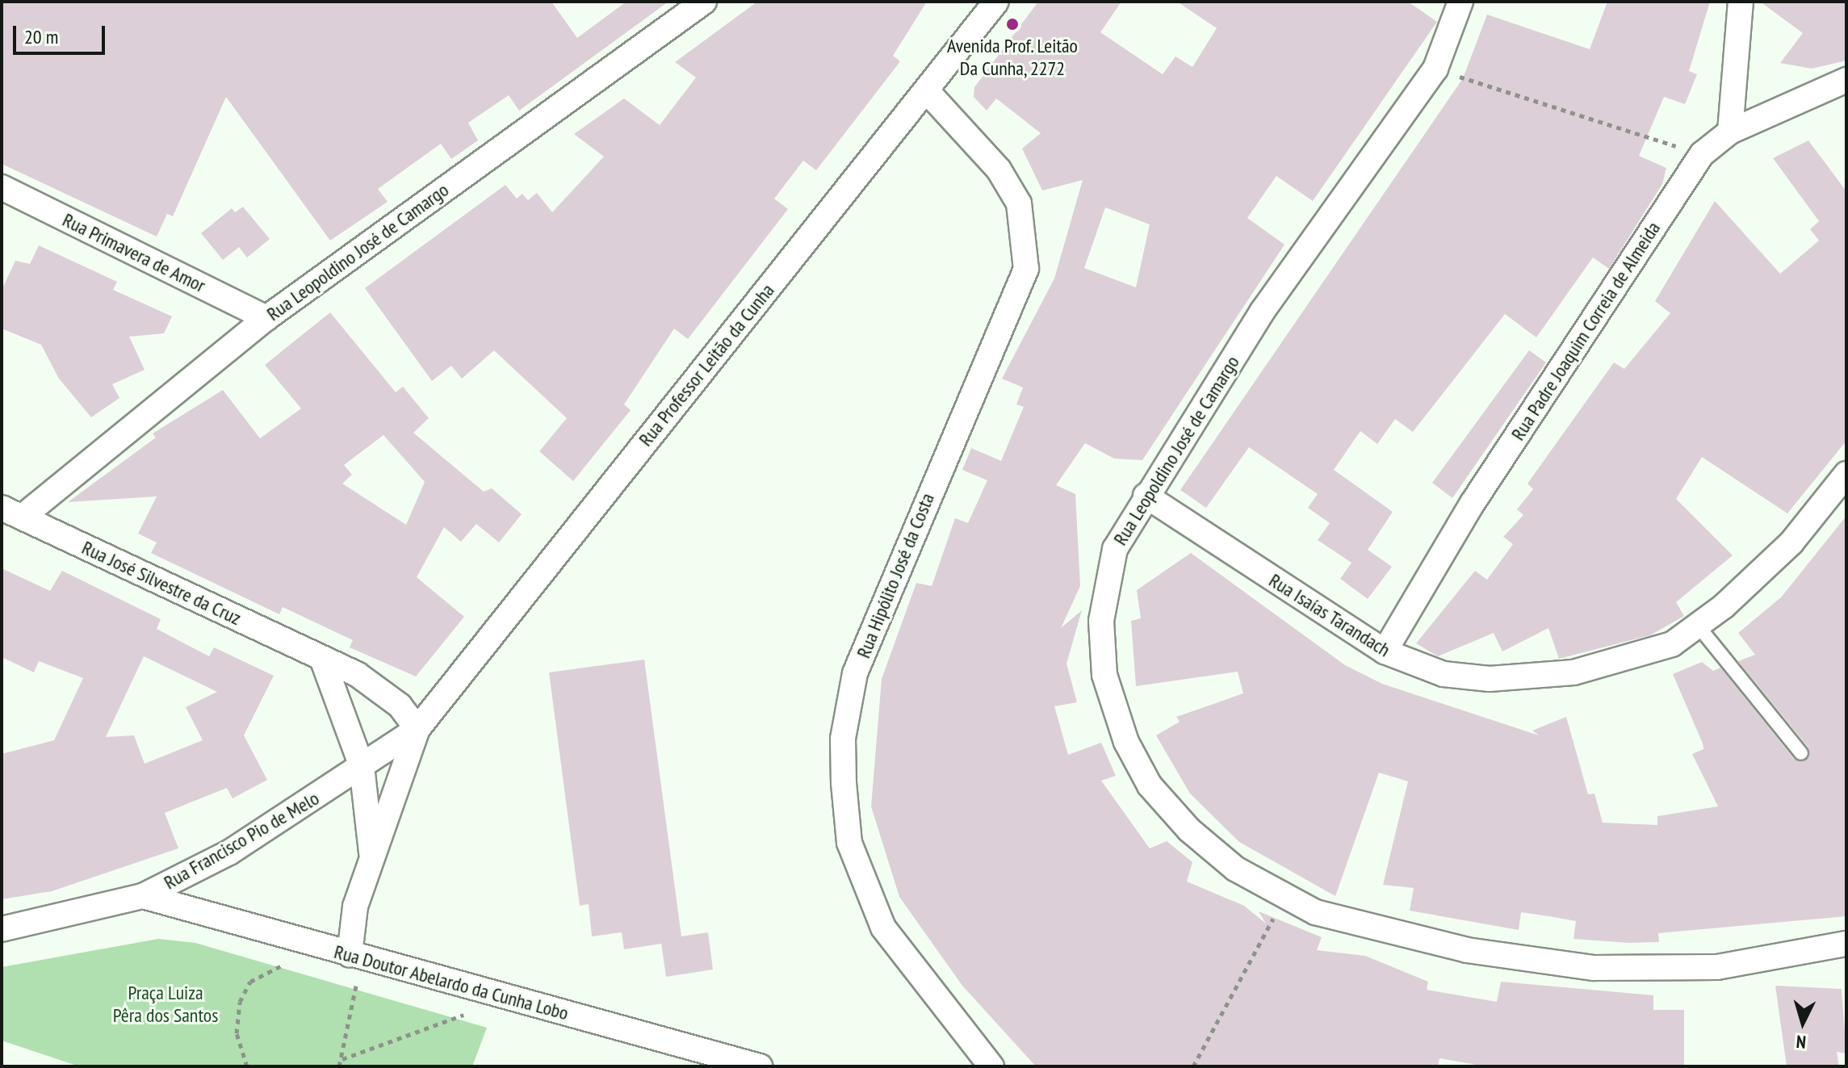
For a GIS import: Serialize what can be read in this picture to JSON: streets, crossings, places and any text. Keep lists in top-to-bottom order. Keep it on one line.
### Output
{"streets":{"street":["Rua Leopoldino José de Camargo","Rua Primavera de Amor","Rua Padre Joaquim Correia de Almeida","Rua Professor Leitão da Cunha","Rua Hipólito José da Costa","Rua José Silvestre da Cruz","Rua Isaías Tarandach","Rua Francisco Pio de Melo","Rua Doutor Abelardo da Cunha Lobo"]},"crossings":[["Rua Leopoldino José de Camargo","Rua Primavera de Amor"],["Rua Leopoldino José de Camargo","Rua José Silvestre da Cruz"],["Rua Leopoldino José de Camargo","Rua Isaías Tarandach"],["Rua Padre Joaquim Correia de Almeida","Rua Isaías Tarandach"],["Rua Professor Leitão da Cunha","Rua Hipólito José da Costa"],["Rua Professor Leitão da Cunha","Rua José Silvestre da Cruz"],["Rua Professor Leitão da Cunha","Rua Francisco Pio de Melo"],["Rua Professor Leitão da Cunha","Rua Doutor Abelardo da Cunha Lobo"],["Rua Francisco Pio de Melo","Rua Doutor Abelardo da Cunha Lobo"]],"parks":["Praça Luiza Pêra dos Santos"],"places":["Avenida Prof. Leitão Da Cunha, 2272"],"scale_bar":"20 m","north":"bottom"}
